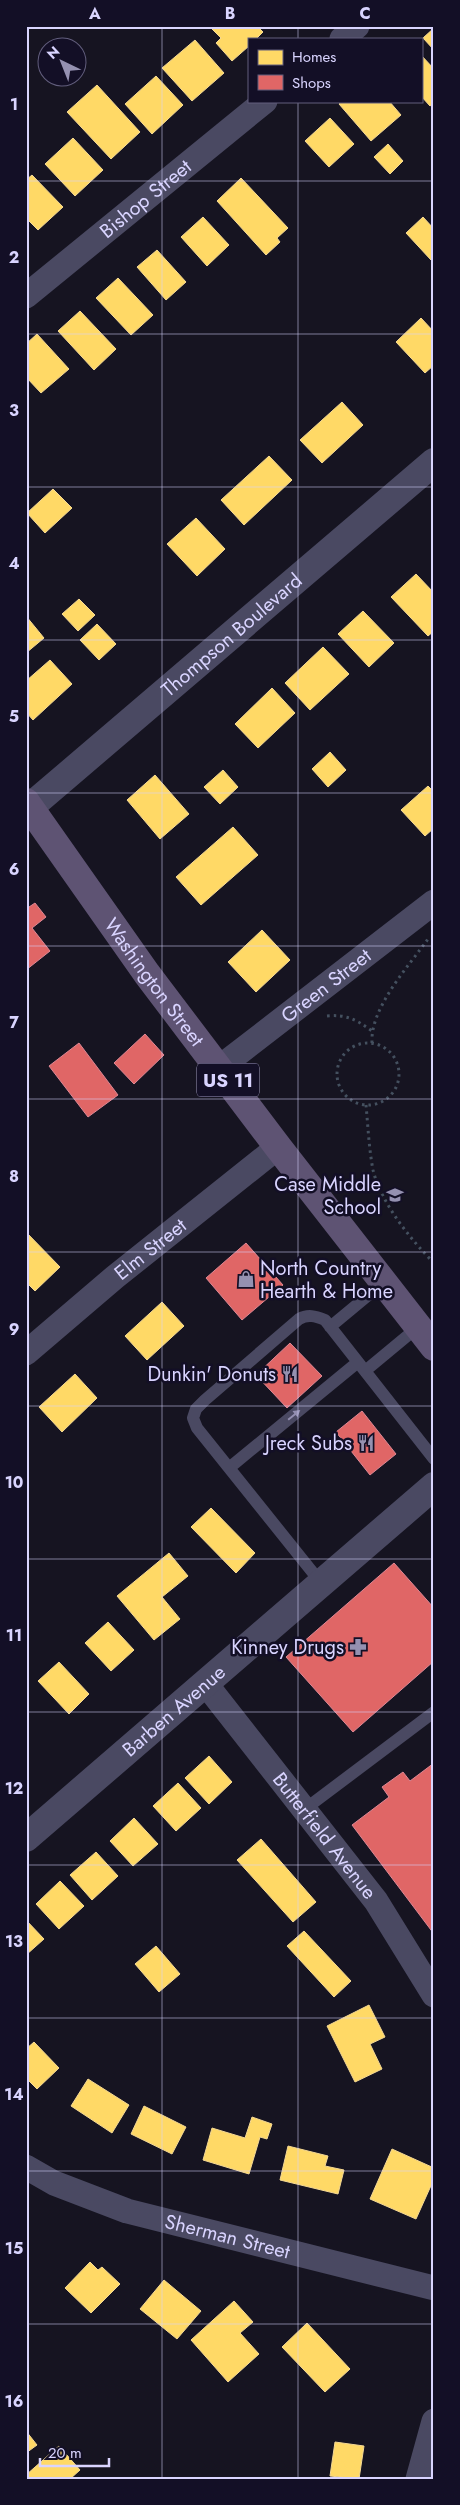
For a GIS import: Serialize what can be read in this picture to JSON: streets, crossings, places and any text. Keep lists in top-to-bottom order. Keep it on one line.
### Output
{"streets":{"main road":["Washington Street","US 11"],"street":["Bishop Street","Thompson Boulevard","Green Street","Elm Street","Barben Avenue","Butterfield Avenue","Sherman Street"]},"crossings":[["Thompson Boulevard","Washington Street"],["Washington Street","Green Street"],["Washington Street","Elm Street"],["Barben Avenue","Butterfield Avenue"]],"places":{"school or university":["Case Middle School"],"shop":["North Country Hearth & Home"],"restaurant":["Dunkin' Donuts","Jreck Subs"],"pharmacy":["Kinney Drugs"]},"legend":["Homes","Shops"],"scale_bar":"20 m","north":"top left","grid":{"columns":["A","B","C"],"rows":["1","2","3","4","5","6","7","8","9","10","11","12","13","14","15","16"]}}
